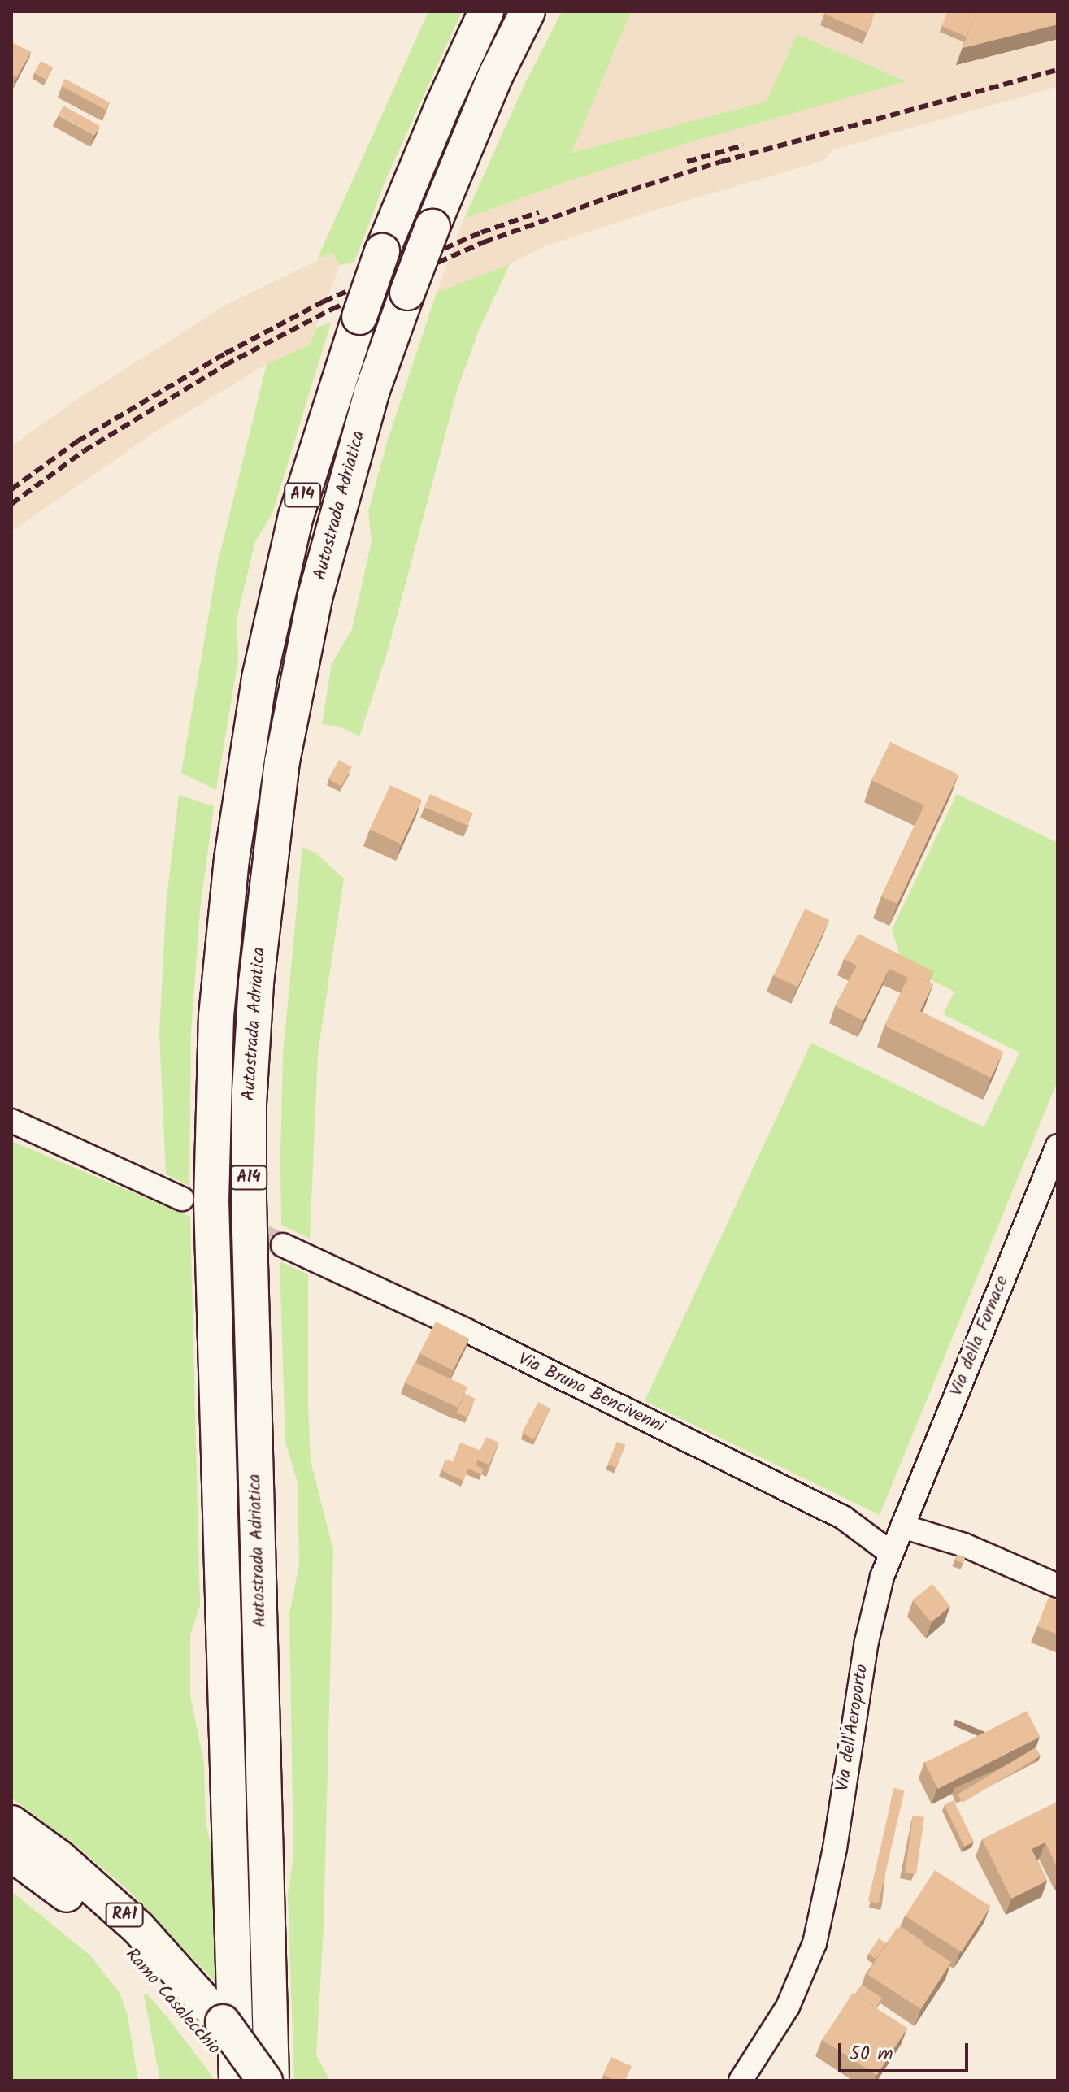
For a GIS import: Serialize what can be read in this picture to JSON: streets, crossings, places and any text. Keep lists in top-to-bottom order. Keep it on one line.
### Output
{"streets":{"highway":["A14","Autostrada Adriatica","RA1","Ramo Casalecchio"],"street":["Via della Fornace","Via Bruno Bencivenni","Via dell'Aeroporto"]},"crossings":[["Autostrada Adriatica","RA1"],["Autostrada Adriatica","Ramo Casalecchio"],["Via della Fornace","Via dell'Aeroporto"],["Via Bruno Bencivenni","Via dell'Aeroporto"],["RA1","Ramo Casalecchio"]],"scale_bar":"50 m"}
